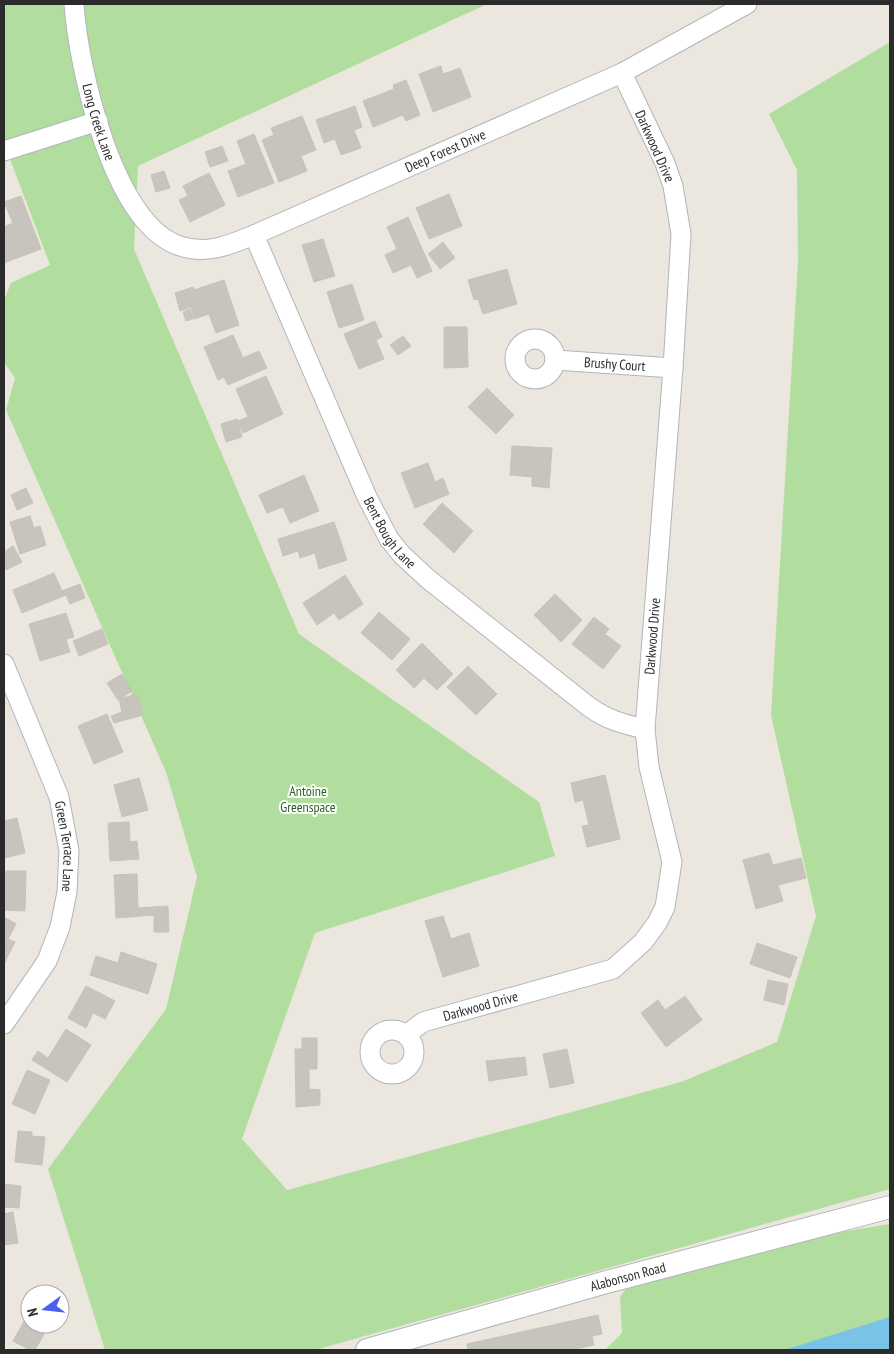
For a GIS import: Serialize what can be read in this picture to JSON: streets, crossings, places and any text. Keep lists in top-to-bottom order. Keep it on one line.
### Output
{"streets":{"street":["Long Creek Lane","Darkwood Drive","Deep Forest Drive","Brushy Court","Bent Bough Lane","Green Terrace Lane","Alabonson Road"]},"crossings":[["Long Creek Lane","Deep Forest Drive"],["Darkwood Drive","Deep Forest Drive"],["Darkwood Drive","Brushy Court"],["Darkwood Drive","Bent Bough Lane"],["Deep Forest Drive","Bent Bough Lane"]],"parks":["Antoine Greenspace"],"north":"left"}
